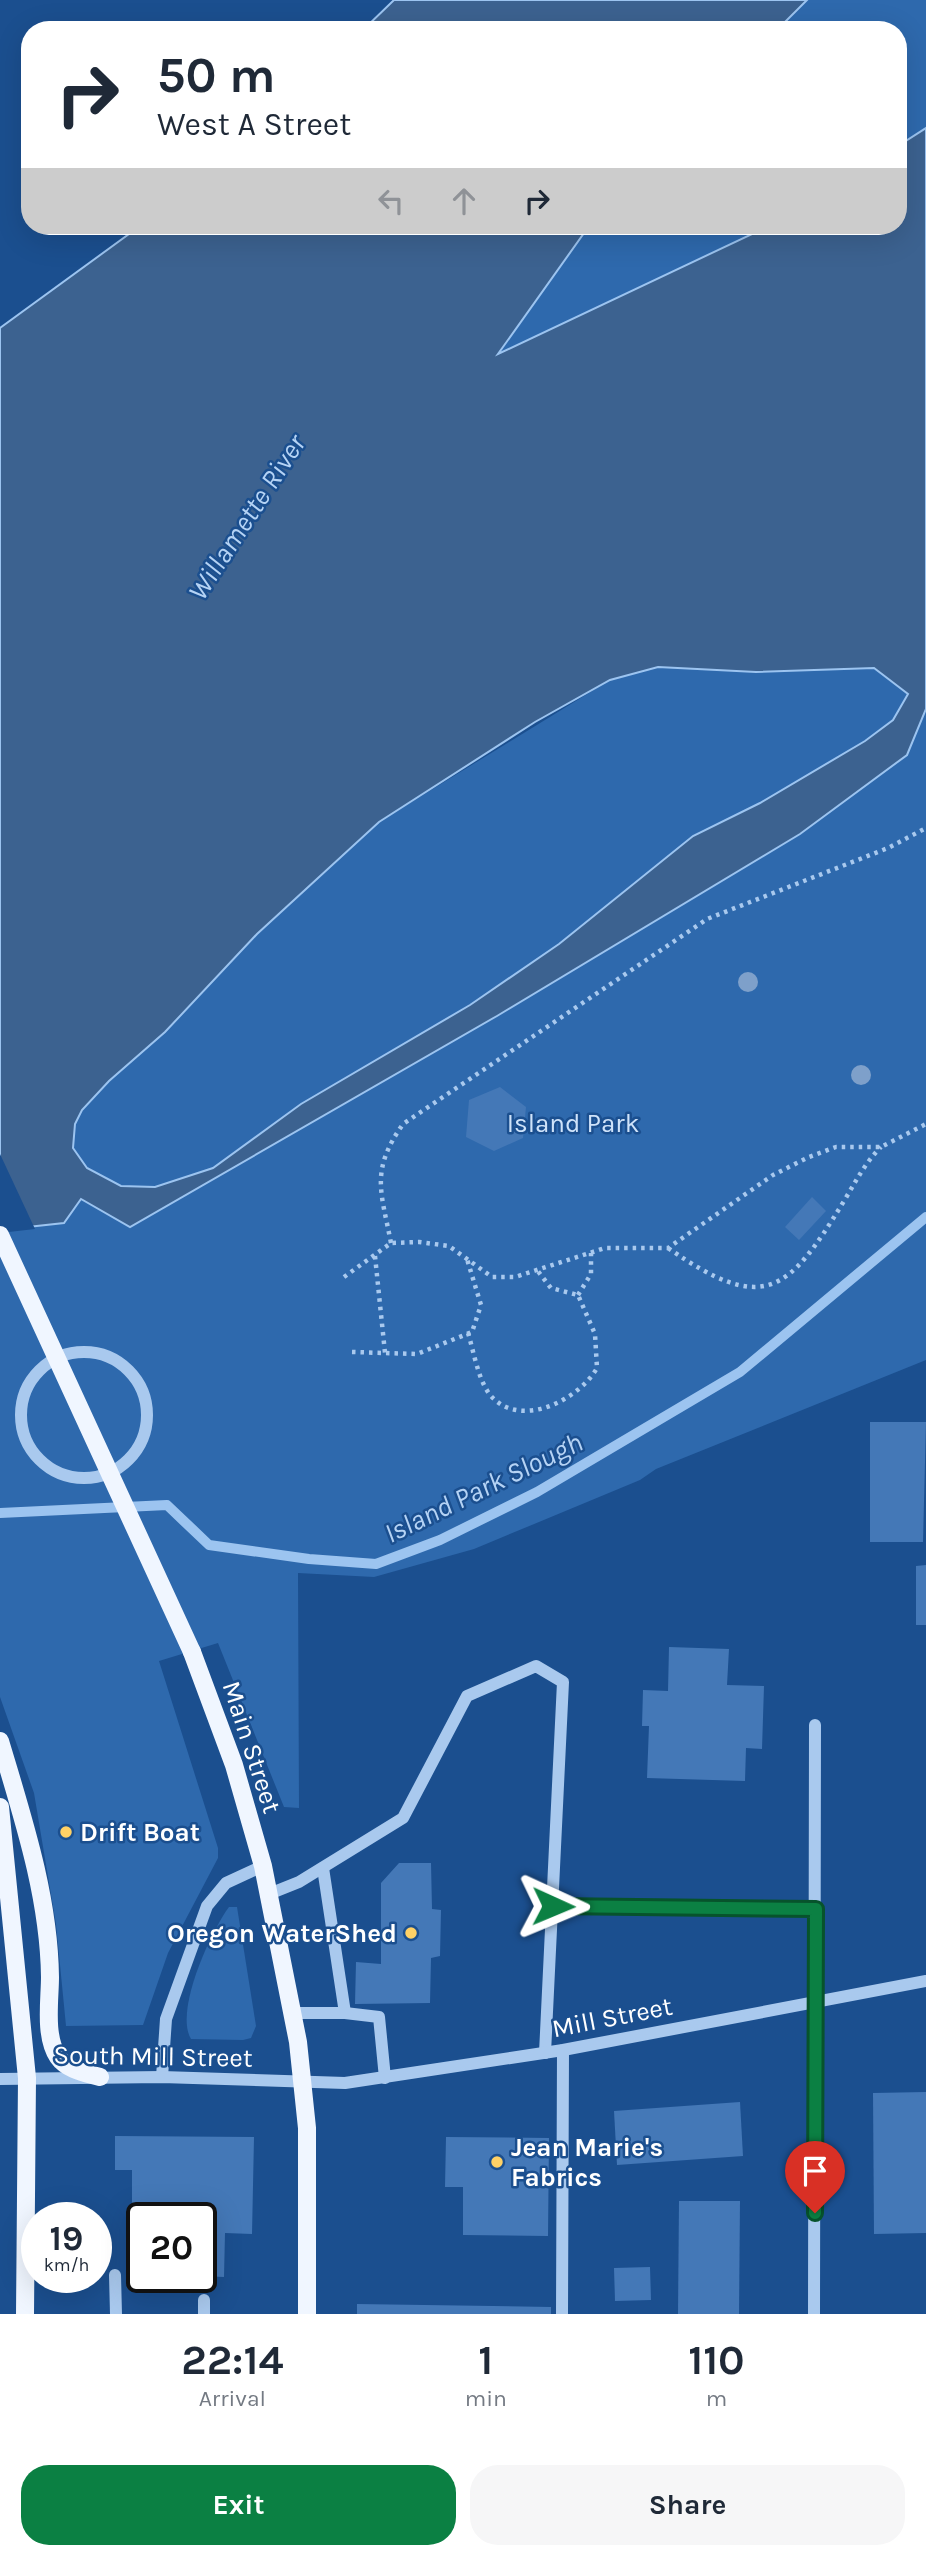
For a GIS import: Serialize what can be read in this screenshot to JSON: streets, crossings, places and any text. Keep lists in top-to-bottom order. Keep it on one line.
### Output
{"streets":{"main road":["Main Street"],"street":["Mill Street","South Mill Street"]},"crossings":[["Main Street","Mill Street"],["Main Street","South Mill Street"],["Mill Street","South Mill Street"]],"water":["Willamette River","Island Park Slough"],"parks":["Island Park"],"places":["Drift Boat","Oregon WaterShed","Jean Marie's Fabrics"],"page":{"turn":["50 m","West A Street"],"speed":"19 km/h","limit":"20","eta":["22:14","Arrival","1","min","110","m"],"buttons":["Exit","Share"]}}
